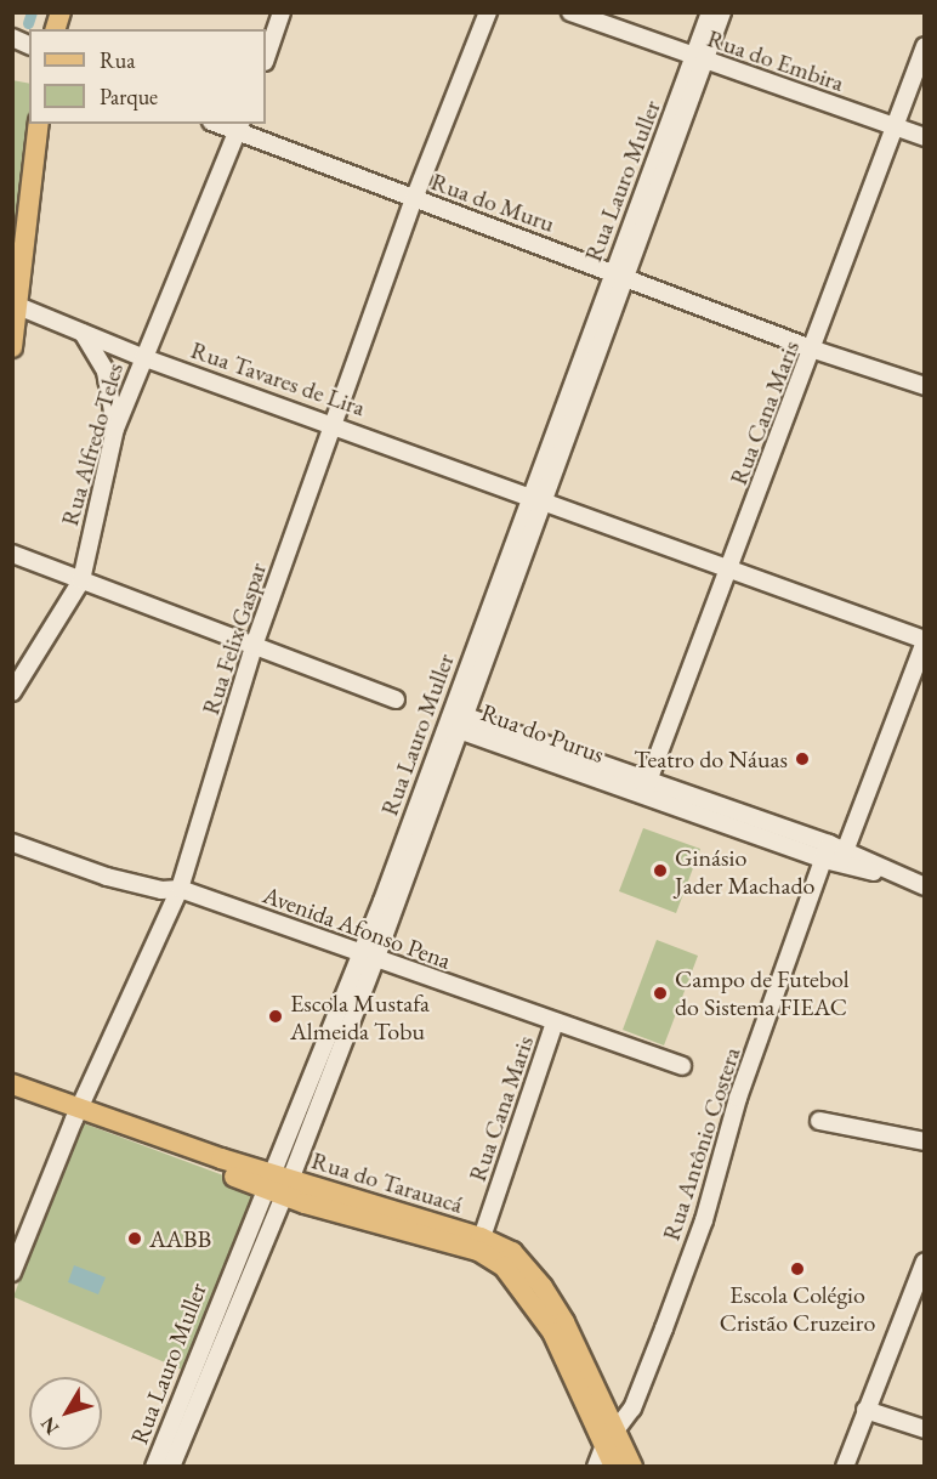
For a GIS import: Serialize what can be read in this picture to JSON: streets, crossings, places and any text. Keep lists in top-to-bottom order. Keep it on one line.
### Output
{"streets":{"main road":["Rua do Tarauacá"],"street":["Rua do Embira","Rua Lauro Muller","Rua do Muru","Rua Tavares de Lira","Rua Cana Maris","Rua Alfredo Teles","Rua Felix Gaspar","Rua do Purus","Avenida Afonso Pena","Rua Antônio Costera"]},"crossings":[["Rua do Embira","Rua Lauro Muller"],["Rua do Embira","Rua Cana Maris"],["Rua Lauro Muller","Rua do Muru"],["Rua Lauro Muller","Rua Tavares de Lira"],["Rua Lauro Muller","Rua do Purus"],["Rua Lauro Muller","Avenida Afonso Pena"],["Rua Lauro Muller","Rua do Tarauacá"],["Rua do Muru","Rua Cana Maris"],["Rua do Muru","Rua Alfredo Teles"],["Rua do Muru","Rua Felix Gaspar"],["Rua Tavares de Lira","Rua Cana Maris"],["Rua Tavares de Lira","Rua Alfredo Teles"],["Rua Tavares de Lira","Rua Felix Gaspar"],["Rua Tavares de Lira","Rua Antônio Costera"],["Rua Cana Maris","Rua do Purus"],["Rua Cana Maris","Avenida Afonso Pena"],["Rua Cana Maris","Rua do Tarauacá"],["Rua Felix Gaspar","Avenida Afonso Pena"],["Rua Felix Gaspar","Rua do Tarauacá"],["Rua do Purus","Rua Antônio Costera"],["Rua Antônio Costera","Rua do Tarauacá"]],"places":["Teatro do Náuas","Ginásio Jader Machado","Campo de Futebol do Sistema FIEAC","Escola Mustafa Almeida Tobu","AABB","Escola Colégio Cristão Cruzeiro"],"legend":["Rua","Parque"],"north":"bottom left"}
